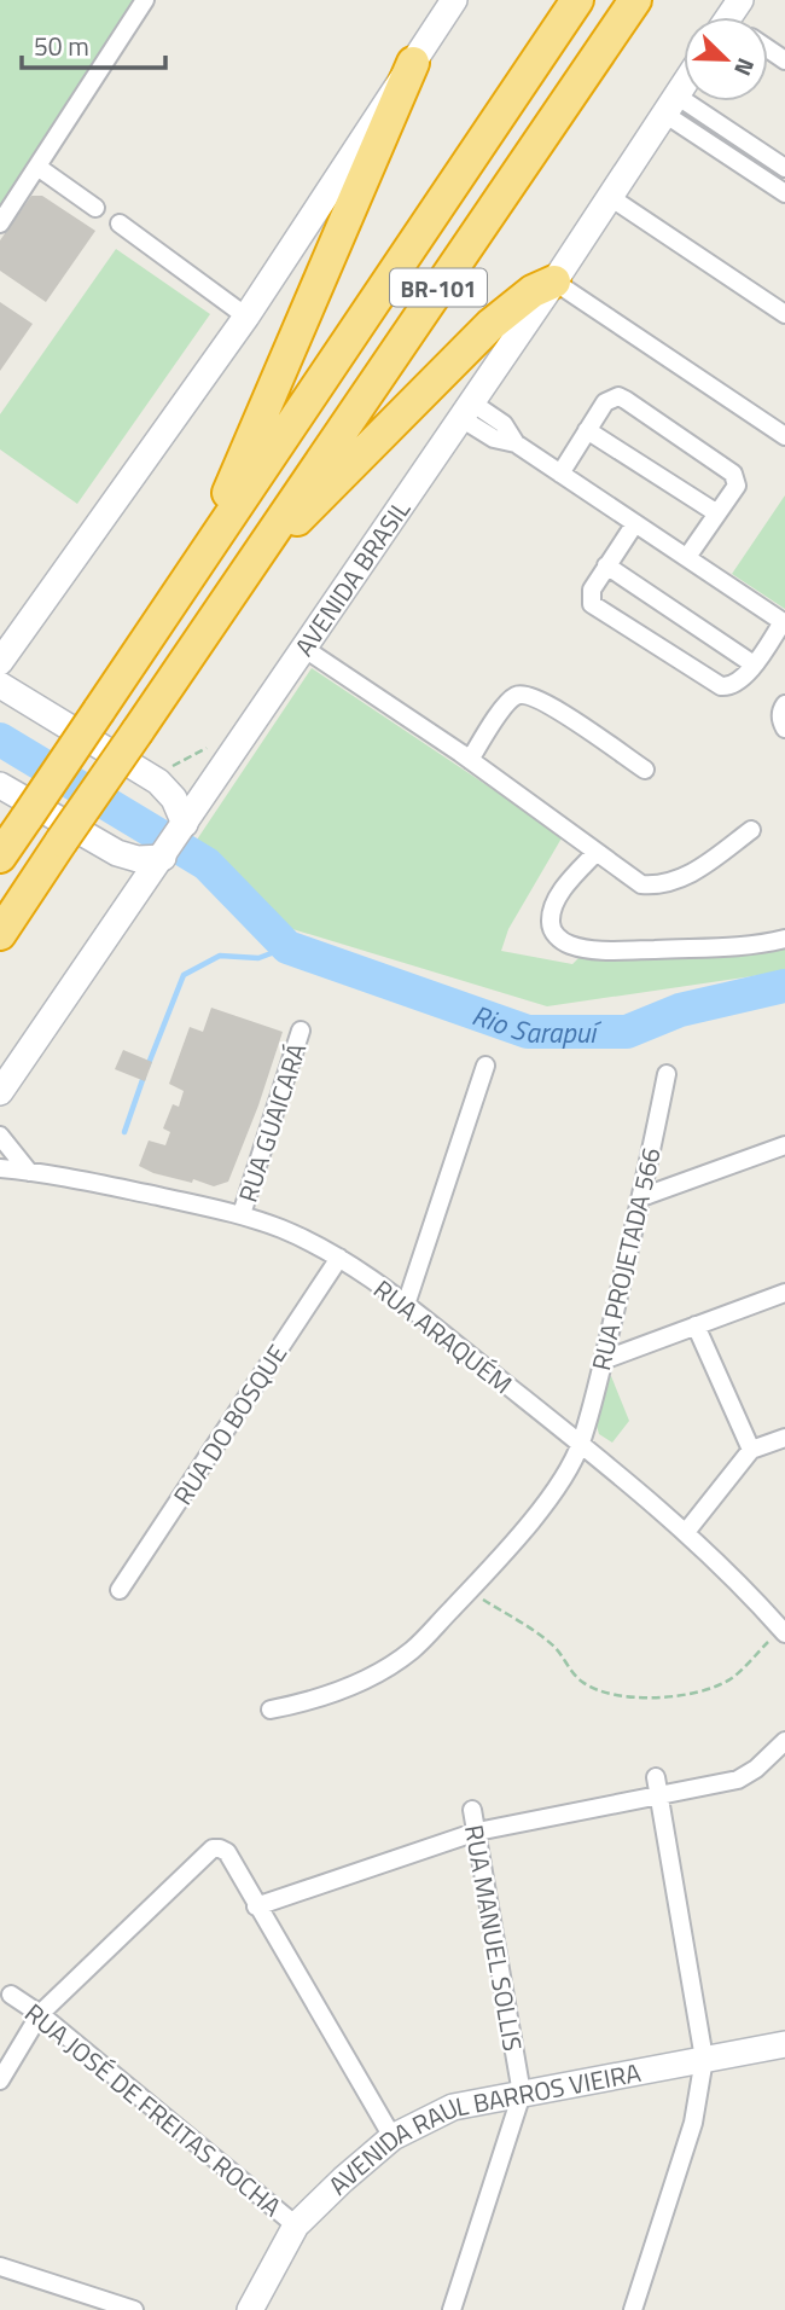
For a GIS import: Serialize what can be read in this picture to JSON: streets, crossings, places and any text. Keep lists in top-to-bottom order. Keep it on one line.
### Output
{"streets":{"highway":["BR-101"],"street":["AVENIDA BRASIL","RUA GUAICARÁ","RUA PROJETADA 566","RUA ARAQUÉM","RUA DO BOSQUE","RUA MANUEL SOLLIS","RUA JOSÉ DE FREITAS ROCHA","AVENIDA RAUL BARROS VIEIRA"]},"crossings":[["RUA GUAICARÁ","RUA ARAQUÉM"],["RUA PROJETADA 566","RUA ARAQUÉM"],["RUA ARAQUÉM","RUA DO BOSQUE"],["RUA MANUEL SOLLIS","AVENIDA RAUL BARROS VIEIRA"],["RUA JOSÉ DE FREITAS ROCHA","AVENIDA RAUL BARROS VIEIRA"]],"water":["Rio Sarapuí"],"scale_bar":"50 m","north":"bottom right"}
